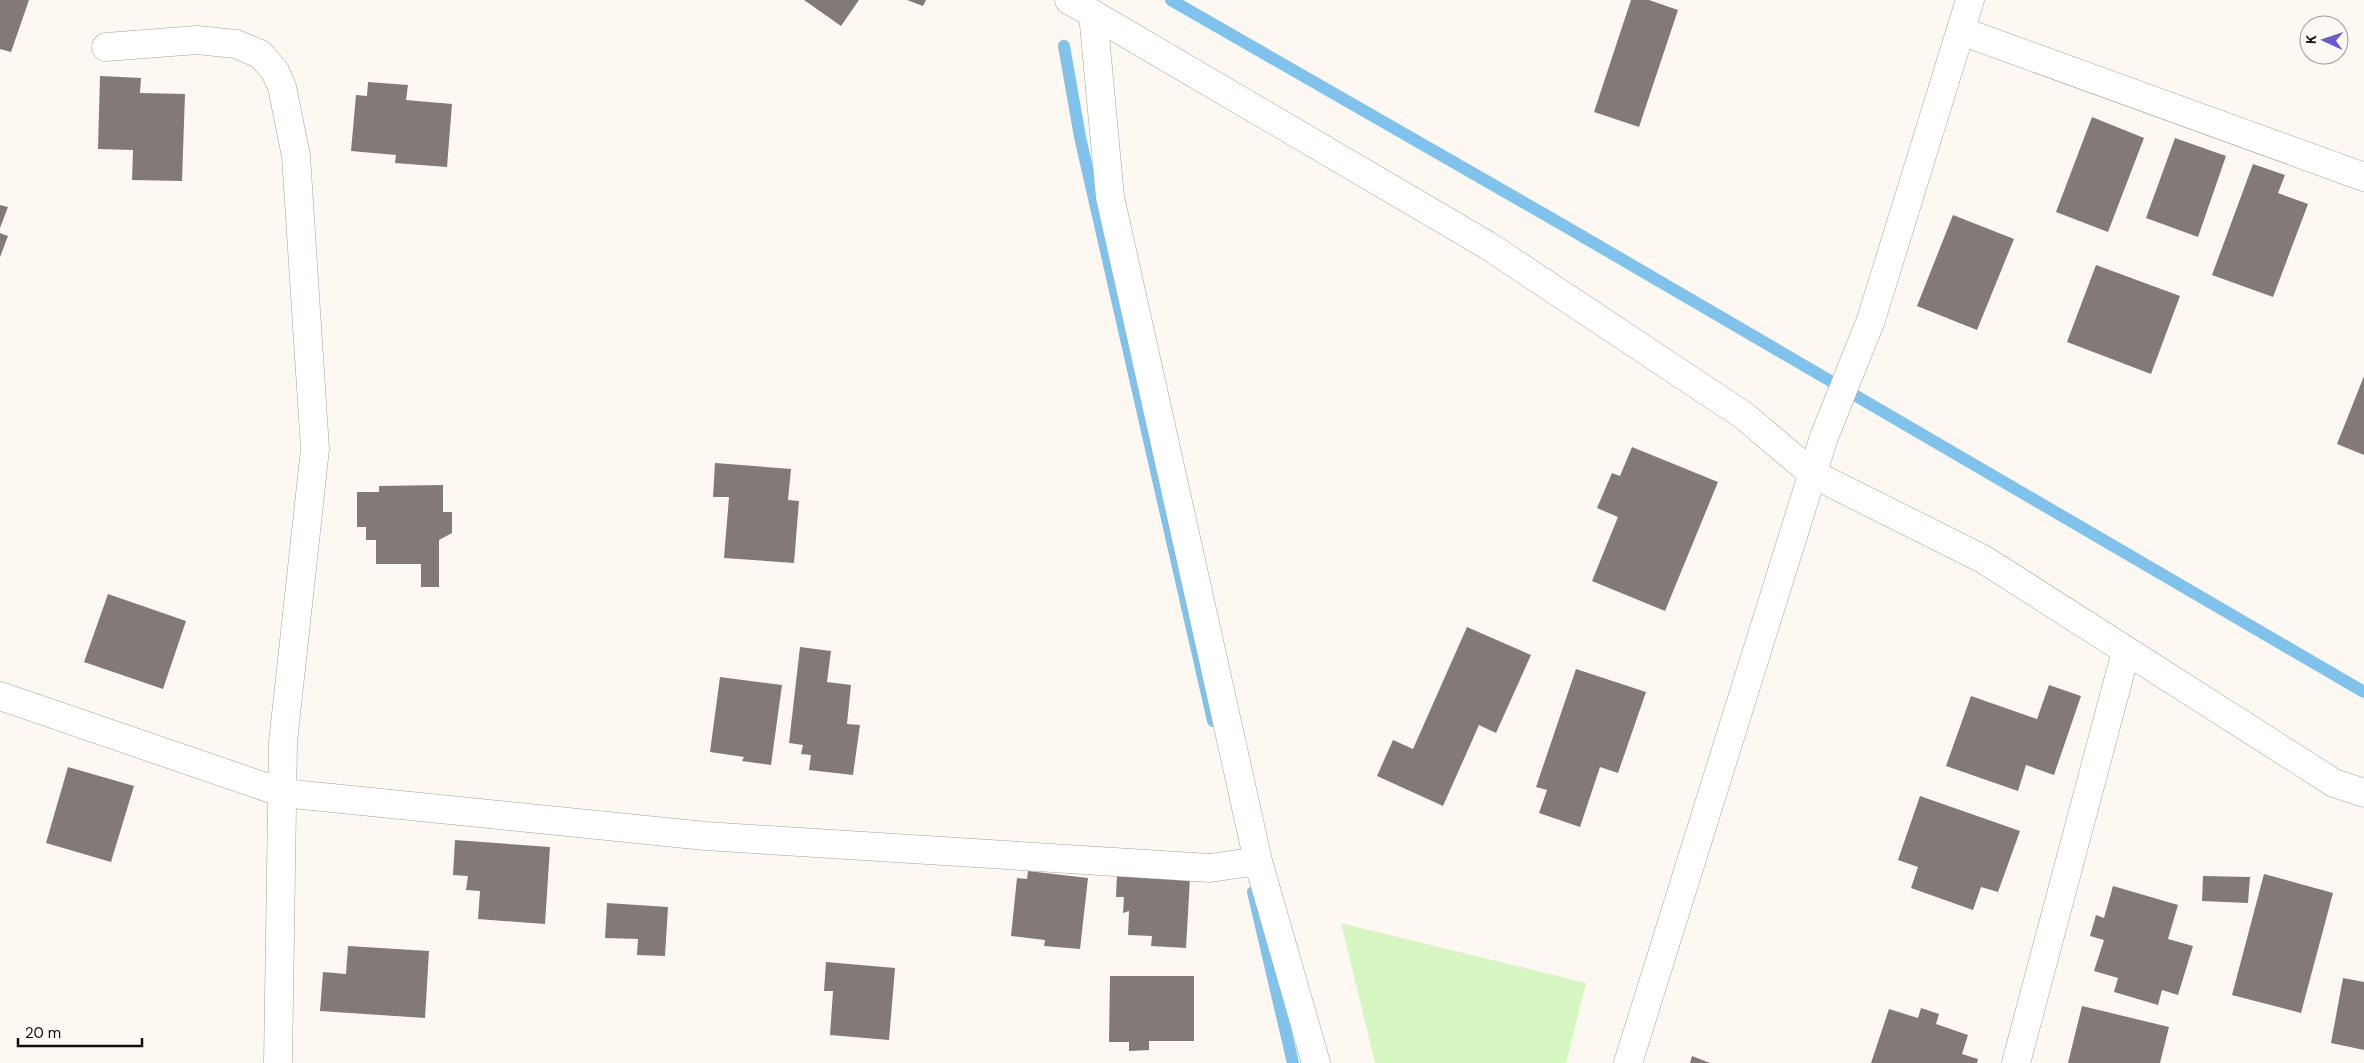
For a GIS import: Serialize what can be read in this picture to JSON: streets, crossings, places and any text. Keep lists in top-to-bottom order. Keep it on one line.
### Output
{"scale_bar":"20 m","north":"left"}
